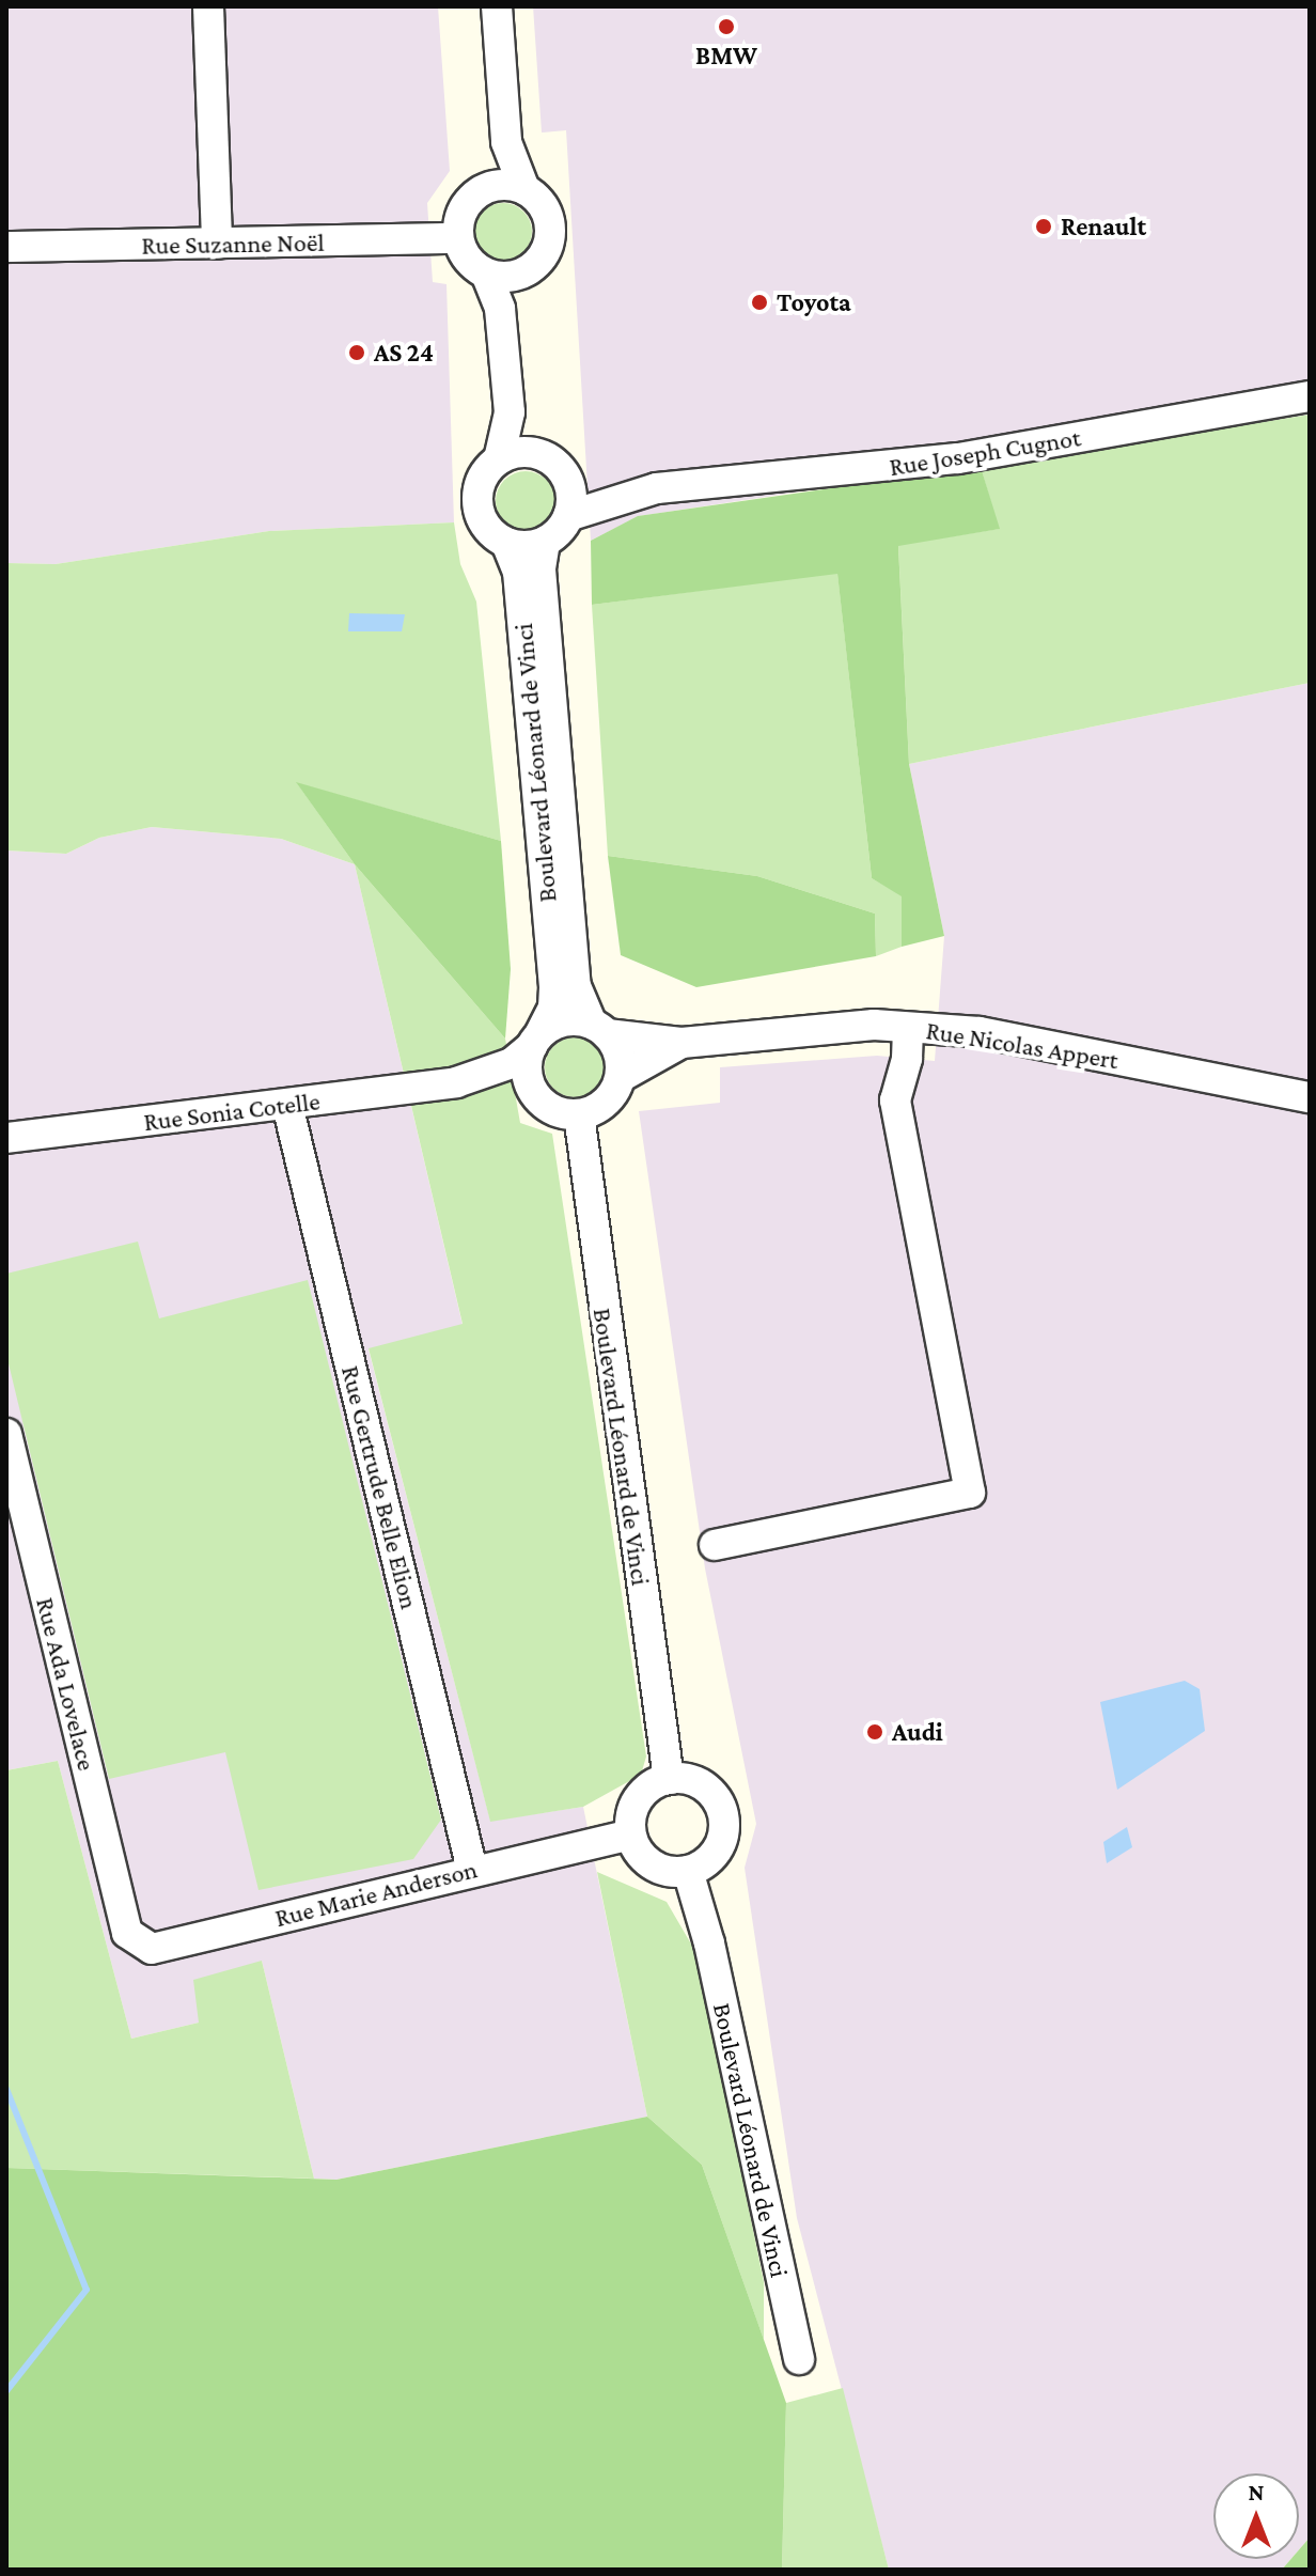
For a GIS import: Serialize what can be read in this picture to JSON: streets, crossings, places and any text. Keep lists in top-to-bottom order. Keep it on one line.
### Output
{"streets":{"street":["Rue Suzanne Noël","Rue Joseph Cugnot","Boulevard Léonard de Vinci","Rue Nicolas Appert","Rue Sonia Cotelle","Rue Gertrude Belle Elion","Rue Ada Lovelace","Rue Marie Anderson"]},"crossings":[["Rue Joseph Cugnot","Boulevard Léonard de Vinci"],["Boulevard Léonard de Vinci","Rue Marie Anderson"],["Rue Sonia Cotelle","Rue Gertrude Belle Elion"],["Rue Gertrude Belle Elion","Rue Marie Anderson"],["Rue Ada Lovelace","Rue Marie Anderson"]],"places":["BMW","Renault","Toyota","AS 24","Audi"],"north":"top"}
